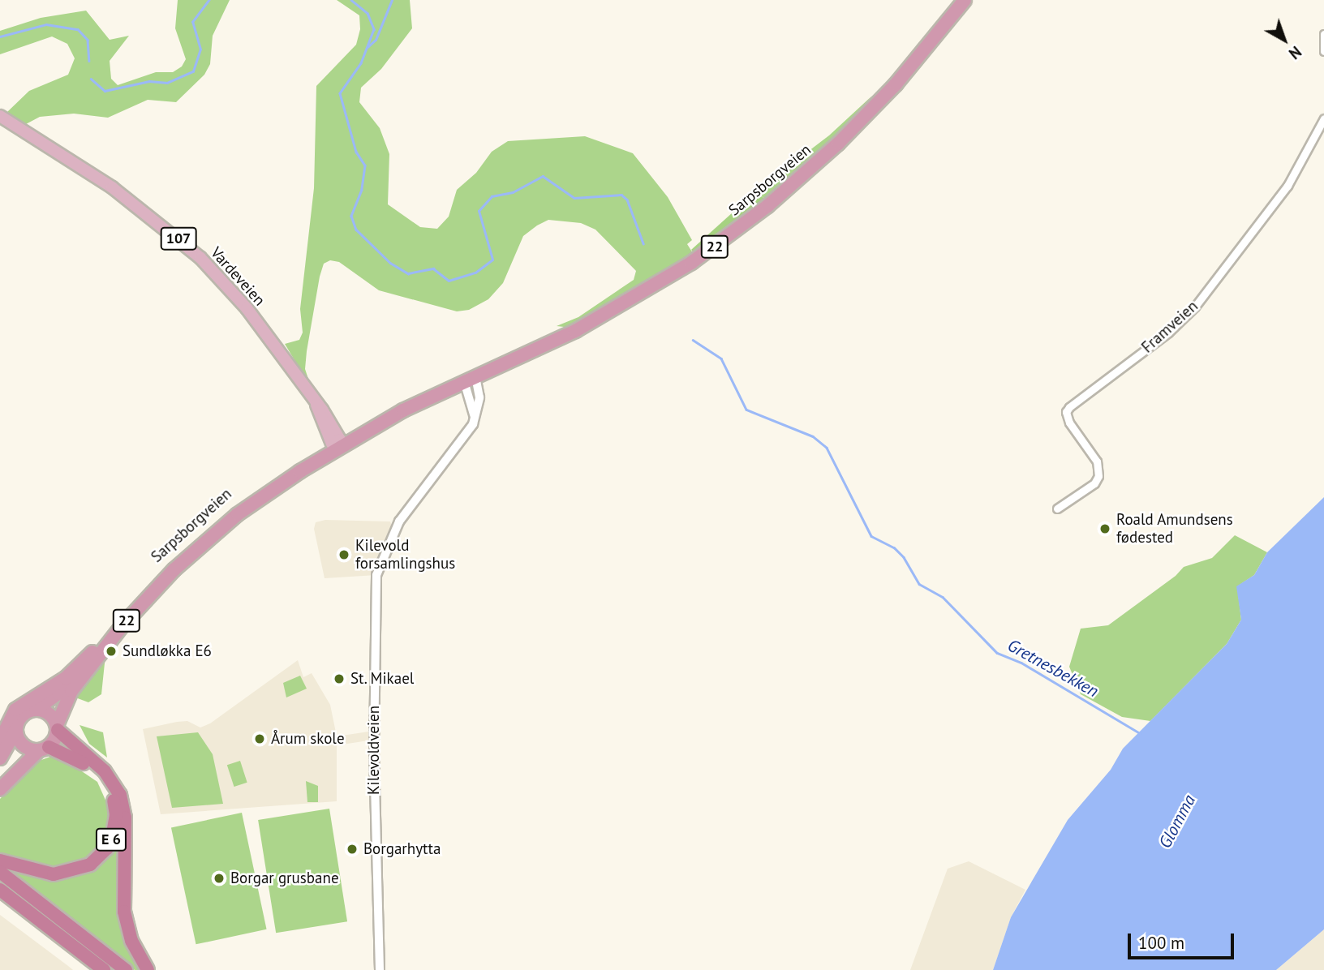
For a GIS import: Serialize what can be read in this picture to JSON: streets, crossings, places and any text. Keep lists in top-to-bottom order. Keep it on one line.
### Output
{"streets":{"highway":["Sarpsborgveien","22","E 6"],"main road":["107","Vardeveien"],"street":["Framveien","Kilevoldveien"]},"crossings":[["Sarpsborgveien","22"],["Sarpsborgveien","Vardeveien"],["Sarpsborgveien","Kilevoldveien"],["Sarpsborgveien","E 6"],["22","E 6"]],"water":["Gretnesbekken","Glomma"],"places":["Roald Amundsens fødested","Kilevold forsamlingshus","Sundløkka E6","St. Mikael","Årum skole","Borgarhytta","Borgar grusbane"],"scale_bar":"100 m","north":"bottom right"}
